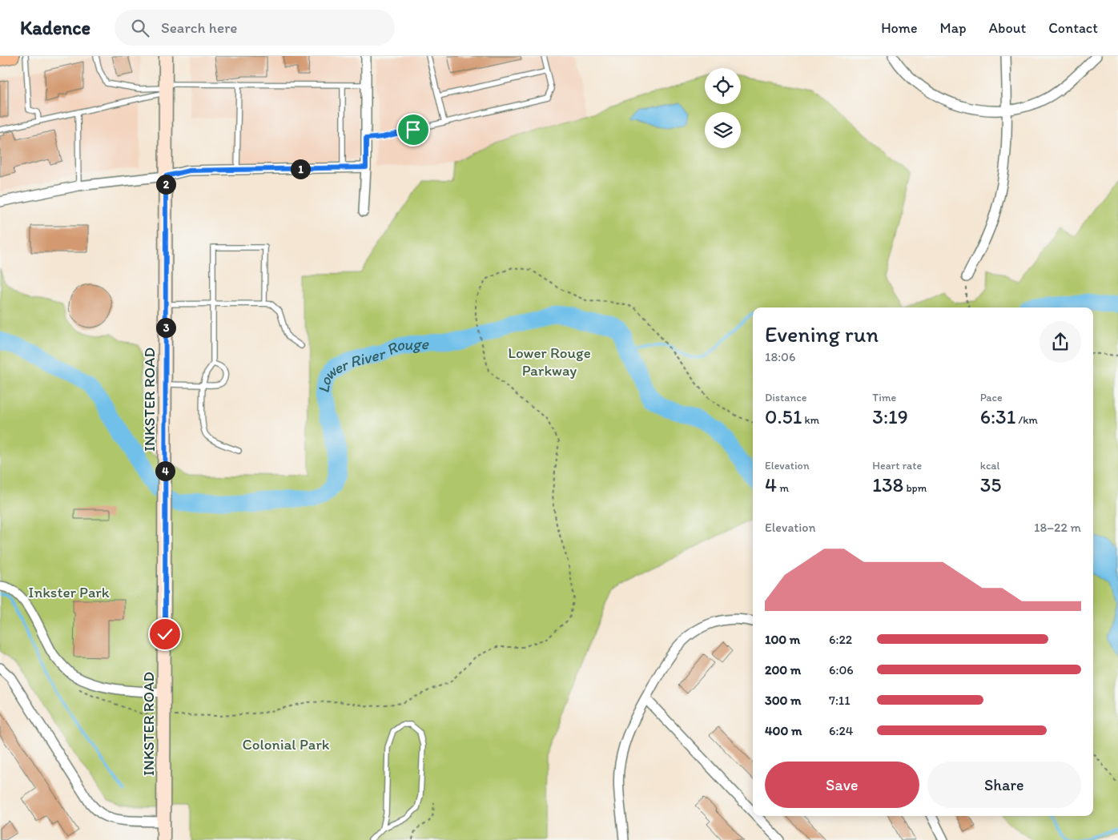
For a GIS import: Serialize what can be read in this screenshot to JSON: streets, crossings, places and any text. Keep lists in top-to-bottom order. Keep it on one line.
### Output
{"streets":{"main road":["INKSTER ROAD"]},"water":["Lower River Rouge"],"parks":["Lower Rouge Parkway","Inkster Park","Colonial Park"],"page":{"header":"Kadence","search":"Search here","nav":["Home","Map","About","Contact"],"pins":["1","2","3","4"],"heading":["Evening run","18:06"],"stats":[["Distance","0.51 km"],["Time","3:19"],["Pace","6:31 /km"],["Elevation","4 m"],["Heart rate","138 bpm"],["kcal","35"]],"chart":["Elevation","18–22 m"],"list":[{"name":"100 m","note":"6:22"},{"name":"200 m","note":"6:06"},{"name":"300 m","note":"7:11"},{"name":"400 m","note":"6:24"}],"buttons":["Save","Share"]}}
